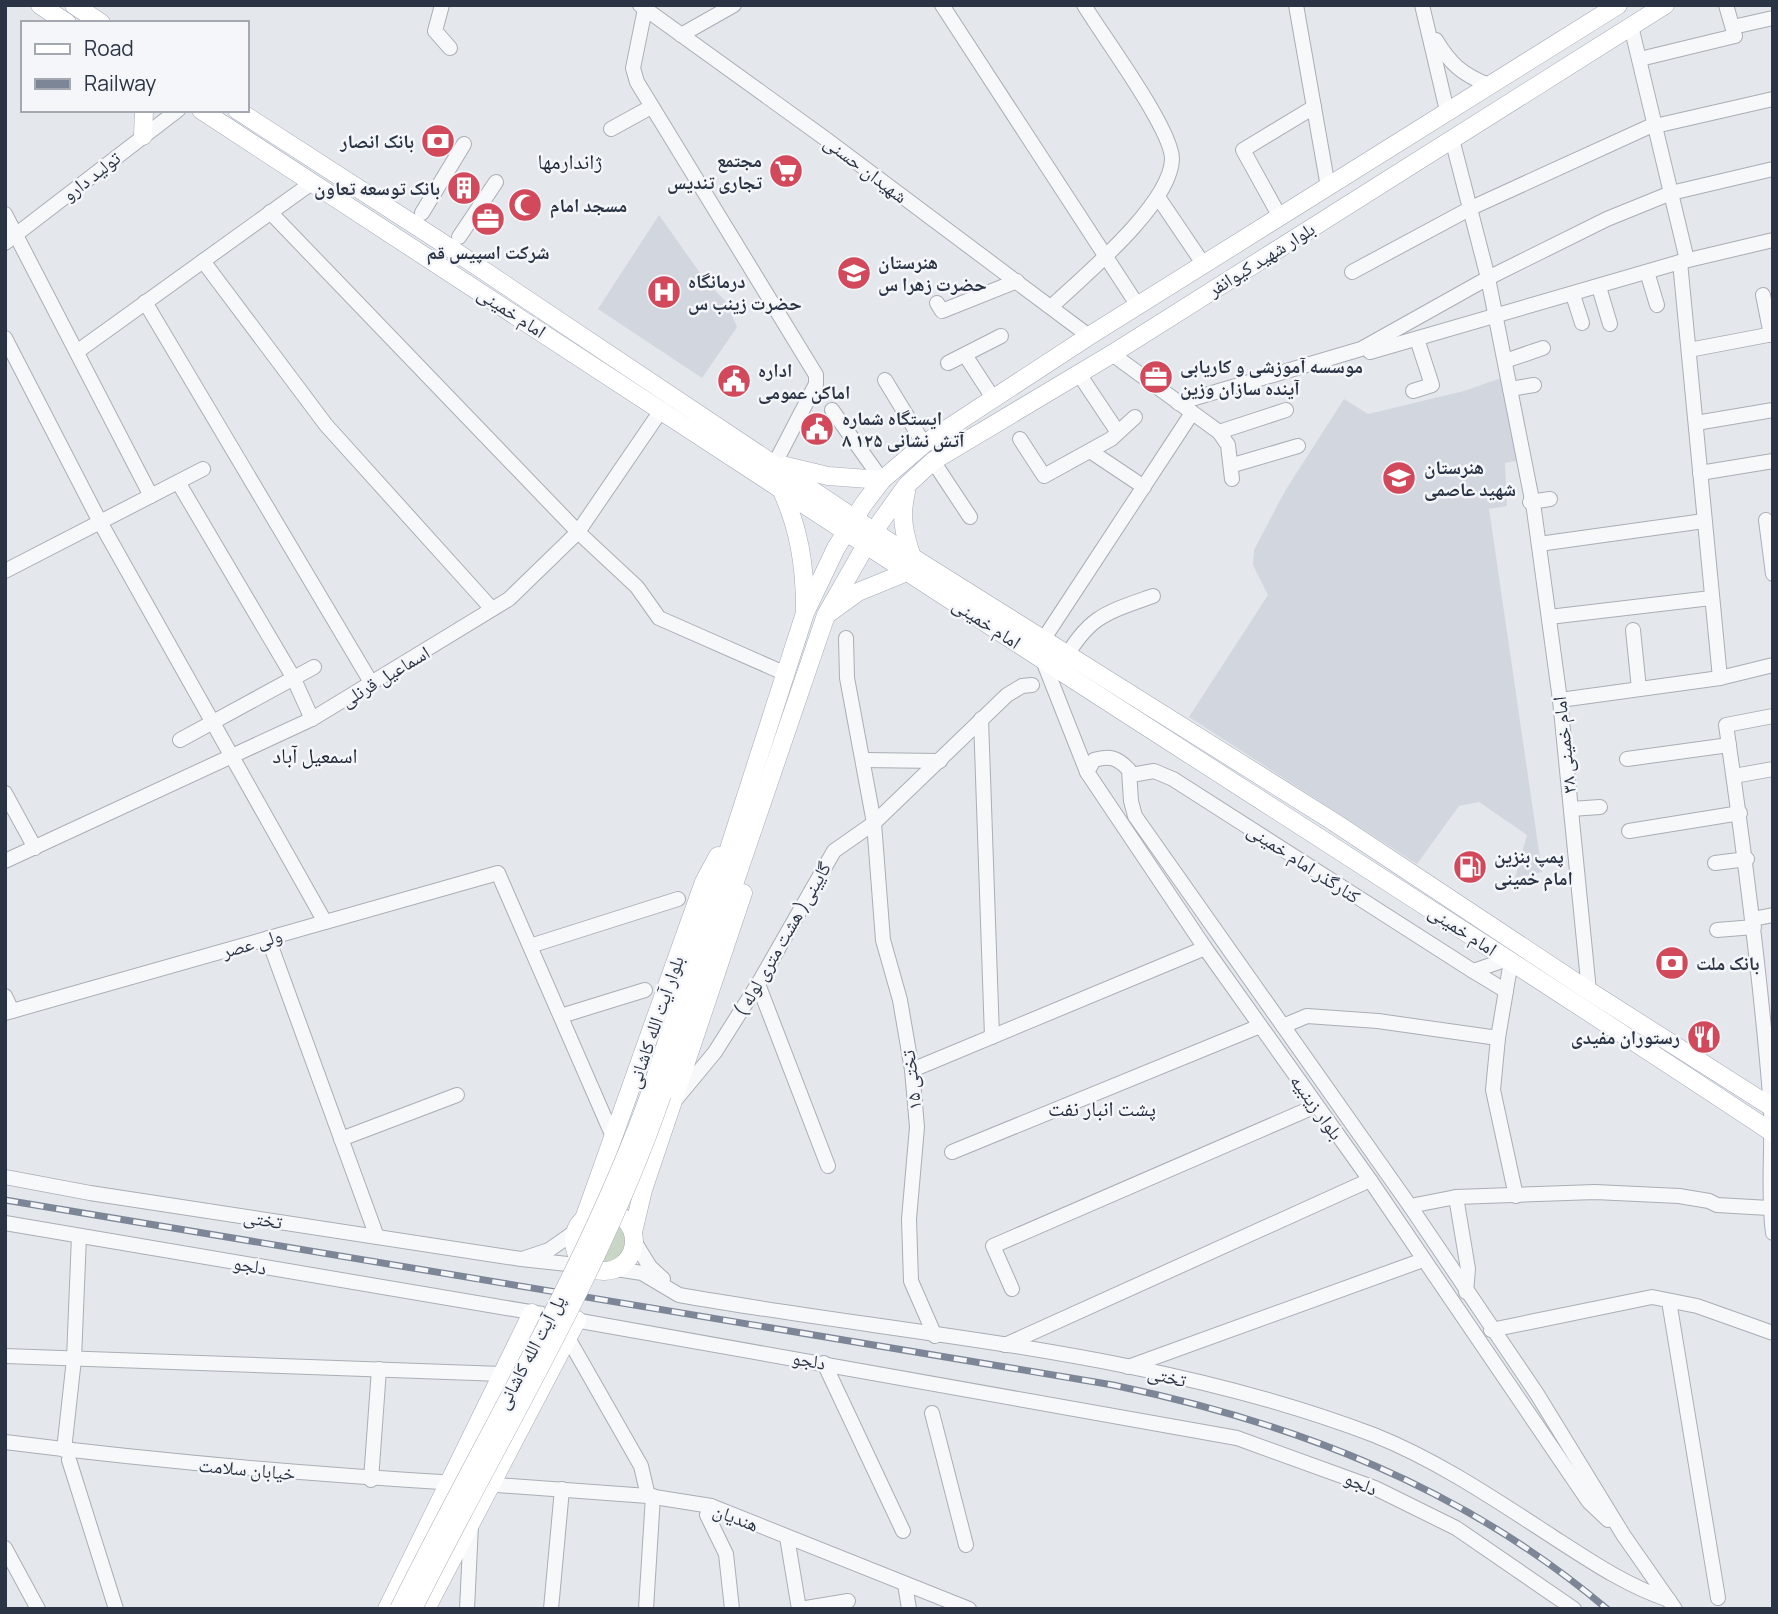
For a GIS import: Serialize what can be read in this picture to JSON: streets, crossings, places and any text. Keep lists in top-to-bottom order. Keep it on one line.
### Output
{"streets":{"main road":["بلوار شهید کیوانفر","امام خمینی","بلوار آیت الله کاشانی","پل آیت الله کاشانی"],"street":["شهیدان حسنی","تولید دارو","اسماعیل قرنلی","امام خمینی ۳۸","کنارگذر امام خمینی","گایینی( هشت متری لوله )","ولی عصر","تختی ۱۵","بلوار زینبیه","تختی","دلجو","خیابان سلامت","هندیان"]},"crossings":[["شهیدان حسنی","بلوار شهید کیوانفر"],["بلوار شهید کیوانفر","امام خمینی"],["بلوار شهید کیوانفر","امام خمینی ۳۸"],["بلوار شهید کیوانفر","بلوار آیت الله کاشانی"],["امام خمینی","اسماعیل قرنلی"],["امام خمینی","امام خمینی ۳۸"],["امام خمینی","بلوار آیت الله کاشانی"],["امام خمینی","بلوار زینبیه"],["کنارگذر امام خمینی","بلوار زینبیه"],["گایینی( هشت متری لوله )","بلوار آیت الله کاشانی"],["گایینی( هشت متری لوله )","تختی ۱۵"],["گایینی( هشت متری لوله )","پل آیت الله کاشانی"],["بلوار آیت الله کاشانی","تختی"],["بلوار آیت الله کاشانی","پل آیت الله کاشانی"],["تختی ۱۵","تختی"],["بلوار زینبیه","تختی"],["خیابان سلامت","هندیان"]],"districts":["ژاندارمها","اسمعیل آباد","پشت انبار نفت"],"places":{"bank":["بانک انصار","بانک ملت"],"supermarket":["مجتمع تجاری تندیس"],"building":["بانک توسعه تعاون"],"mosque":["مسجد امام"],"office":["شرکت اسپیس قم","موسسه آموزشی و کاریابی آینده سازان وزین"],"school or university":["هنرستان حضرت زهرا س","هنرستان شهید عاصمی"],"hospital":["درمانگاه حضرت زینب س"],"public building":["اداره اماکن عمومی","ایستگاه شماره ۸ آتش نشانی ۱۲۵"],"fuel station":["پمپ بنزین امام خمینی"],"restaurant":["رستوران مفیدی"]},"legend":["Road","Railway"]}
